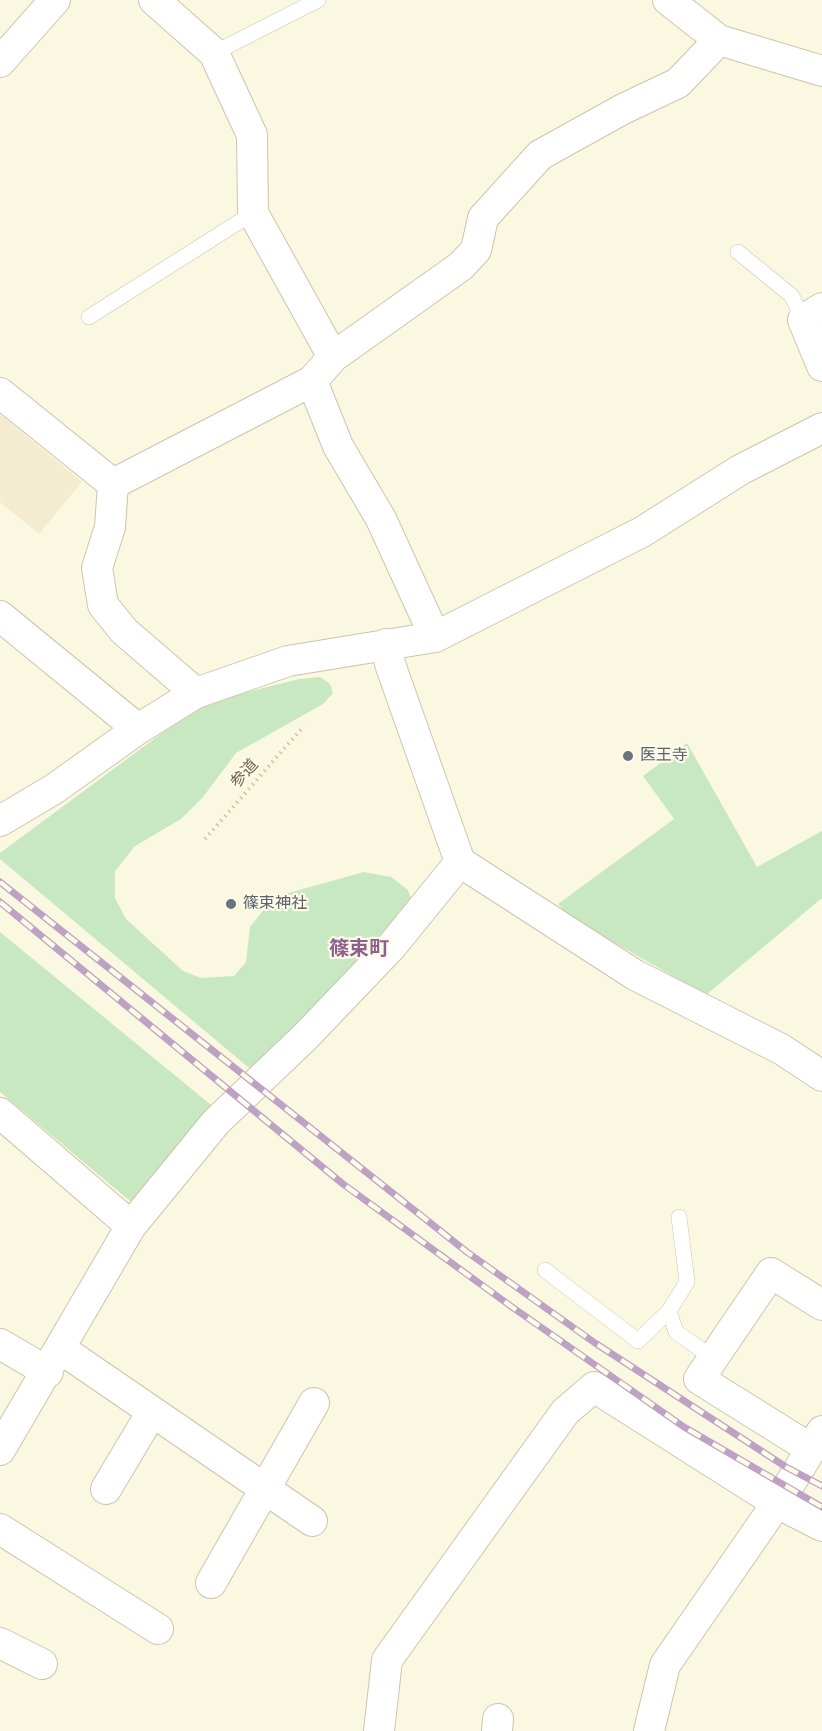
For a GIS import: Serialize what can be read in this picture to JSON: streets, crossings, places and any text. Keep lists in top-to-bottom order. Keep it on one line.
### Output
{"streets":{"path":["参道"]},"districts":["篠束町"],"places":["医王寺","篠束神社"]}
